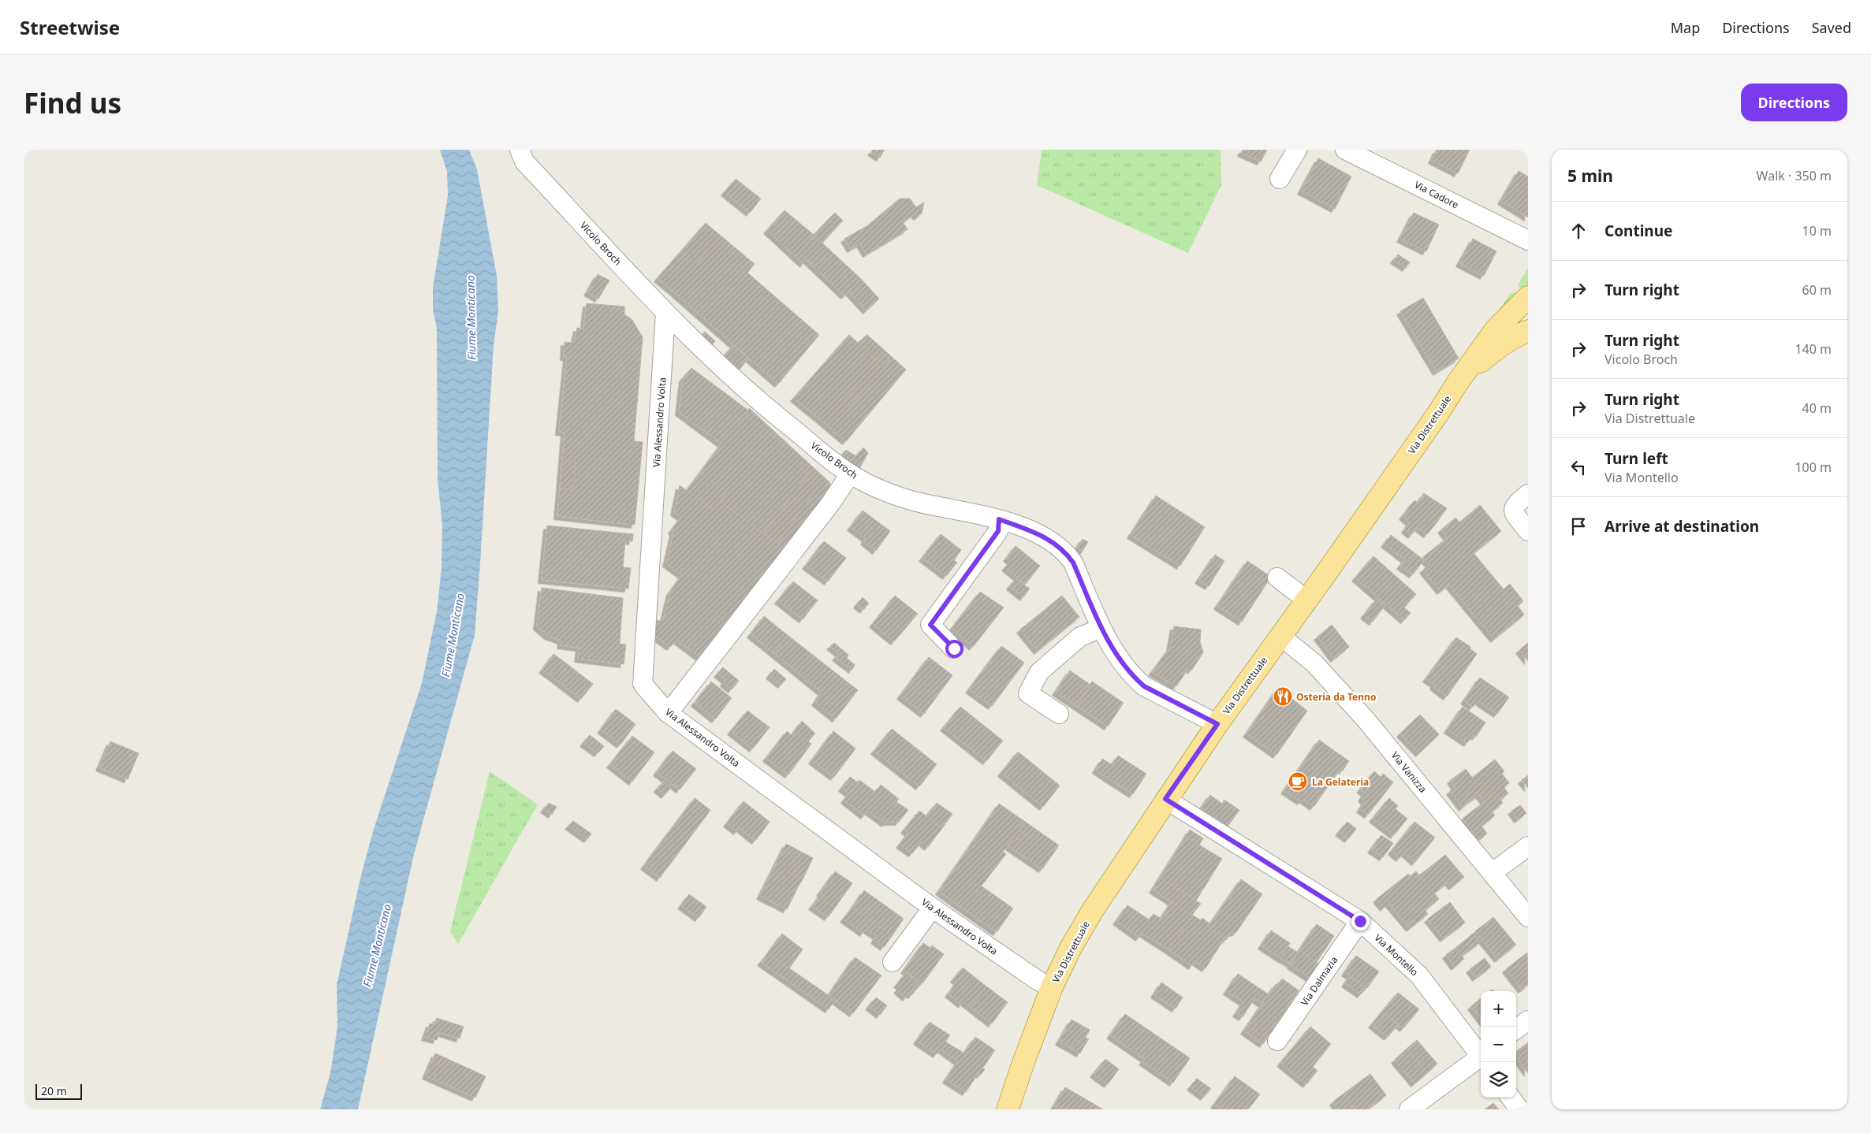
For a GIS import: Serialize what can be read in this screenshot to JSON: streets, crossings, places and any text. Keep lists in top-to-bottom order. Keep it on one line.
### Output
{"streets":{"main road":["Via Distrettuale"],"street":["Via Cadore","Vicolo Broch","Via Alessandro Volta","Via Vanizza","Via Montello","Via Dalmazia"]},"crossings":[["Vicolo Broch","Via Alessandro Volta"],["Vicolo Broch","Via Distrettuale"],["Via Alessandro Volta","Via Distrettuale"],["Via Distrettuale","Via Vanizza"],["Via Distrettuale","Via Montello"],["Via Montello","Via Dalmazia"]],"water":["Fiume Monticano"],"places":{"restaurant":["Osteria da Tenno"],"cafe":["La Gelateria"]},"scale_bar":"20 m","page":{"header":"Streetwise","nav":["Map","Directions","Saved"],"buttons":"Directions","title":"Find us","heading":["5 min","Walk · 350 m"],"list":[["Continue","10 m"],["Turn right","60 m"],["Turn right","Vicolo Broch","140 m"],["Turn right","Via Distrettuale","40 m"],["Turn left","Via Montello","100 m"],"Arrive at destination"],"map_buttons":["+","−"],"scale":"20 m"}}
